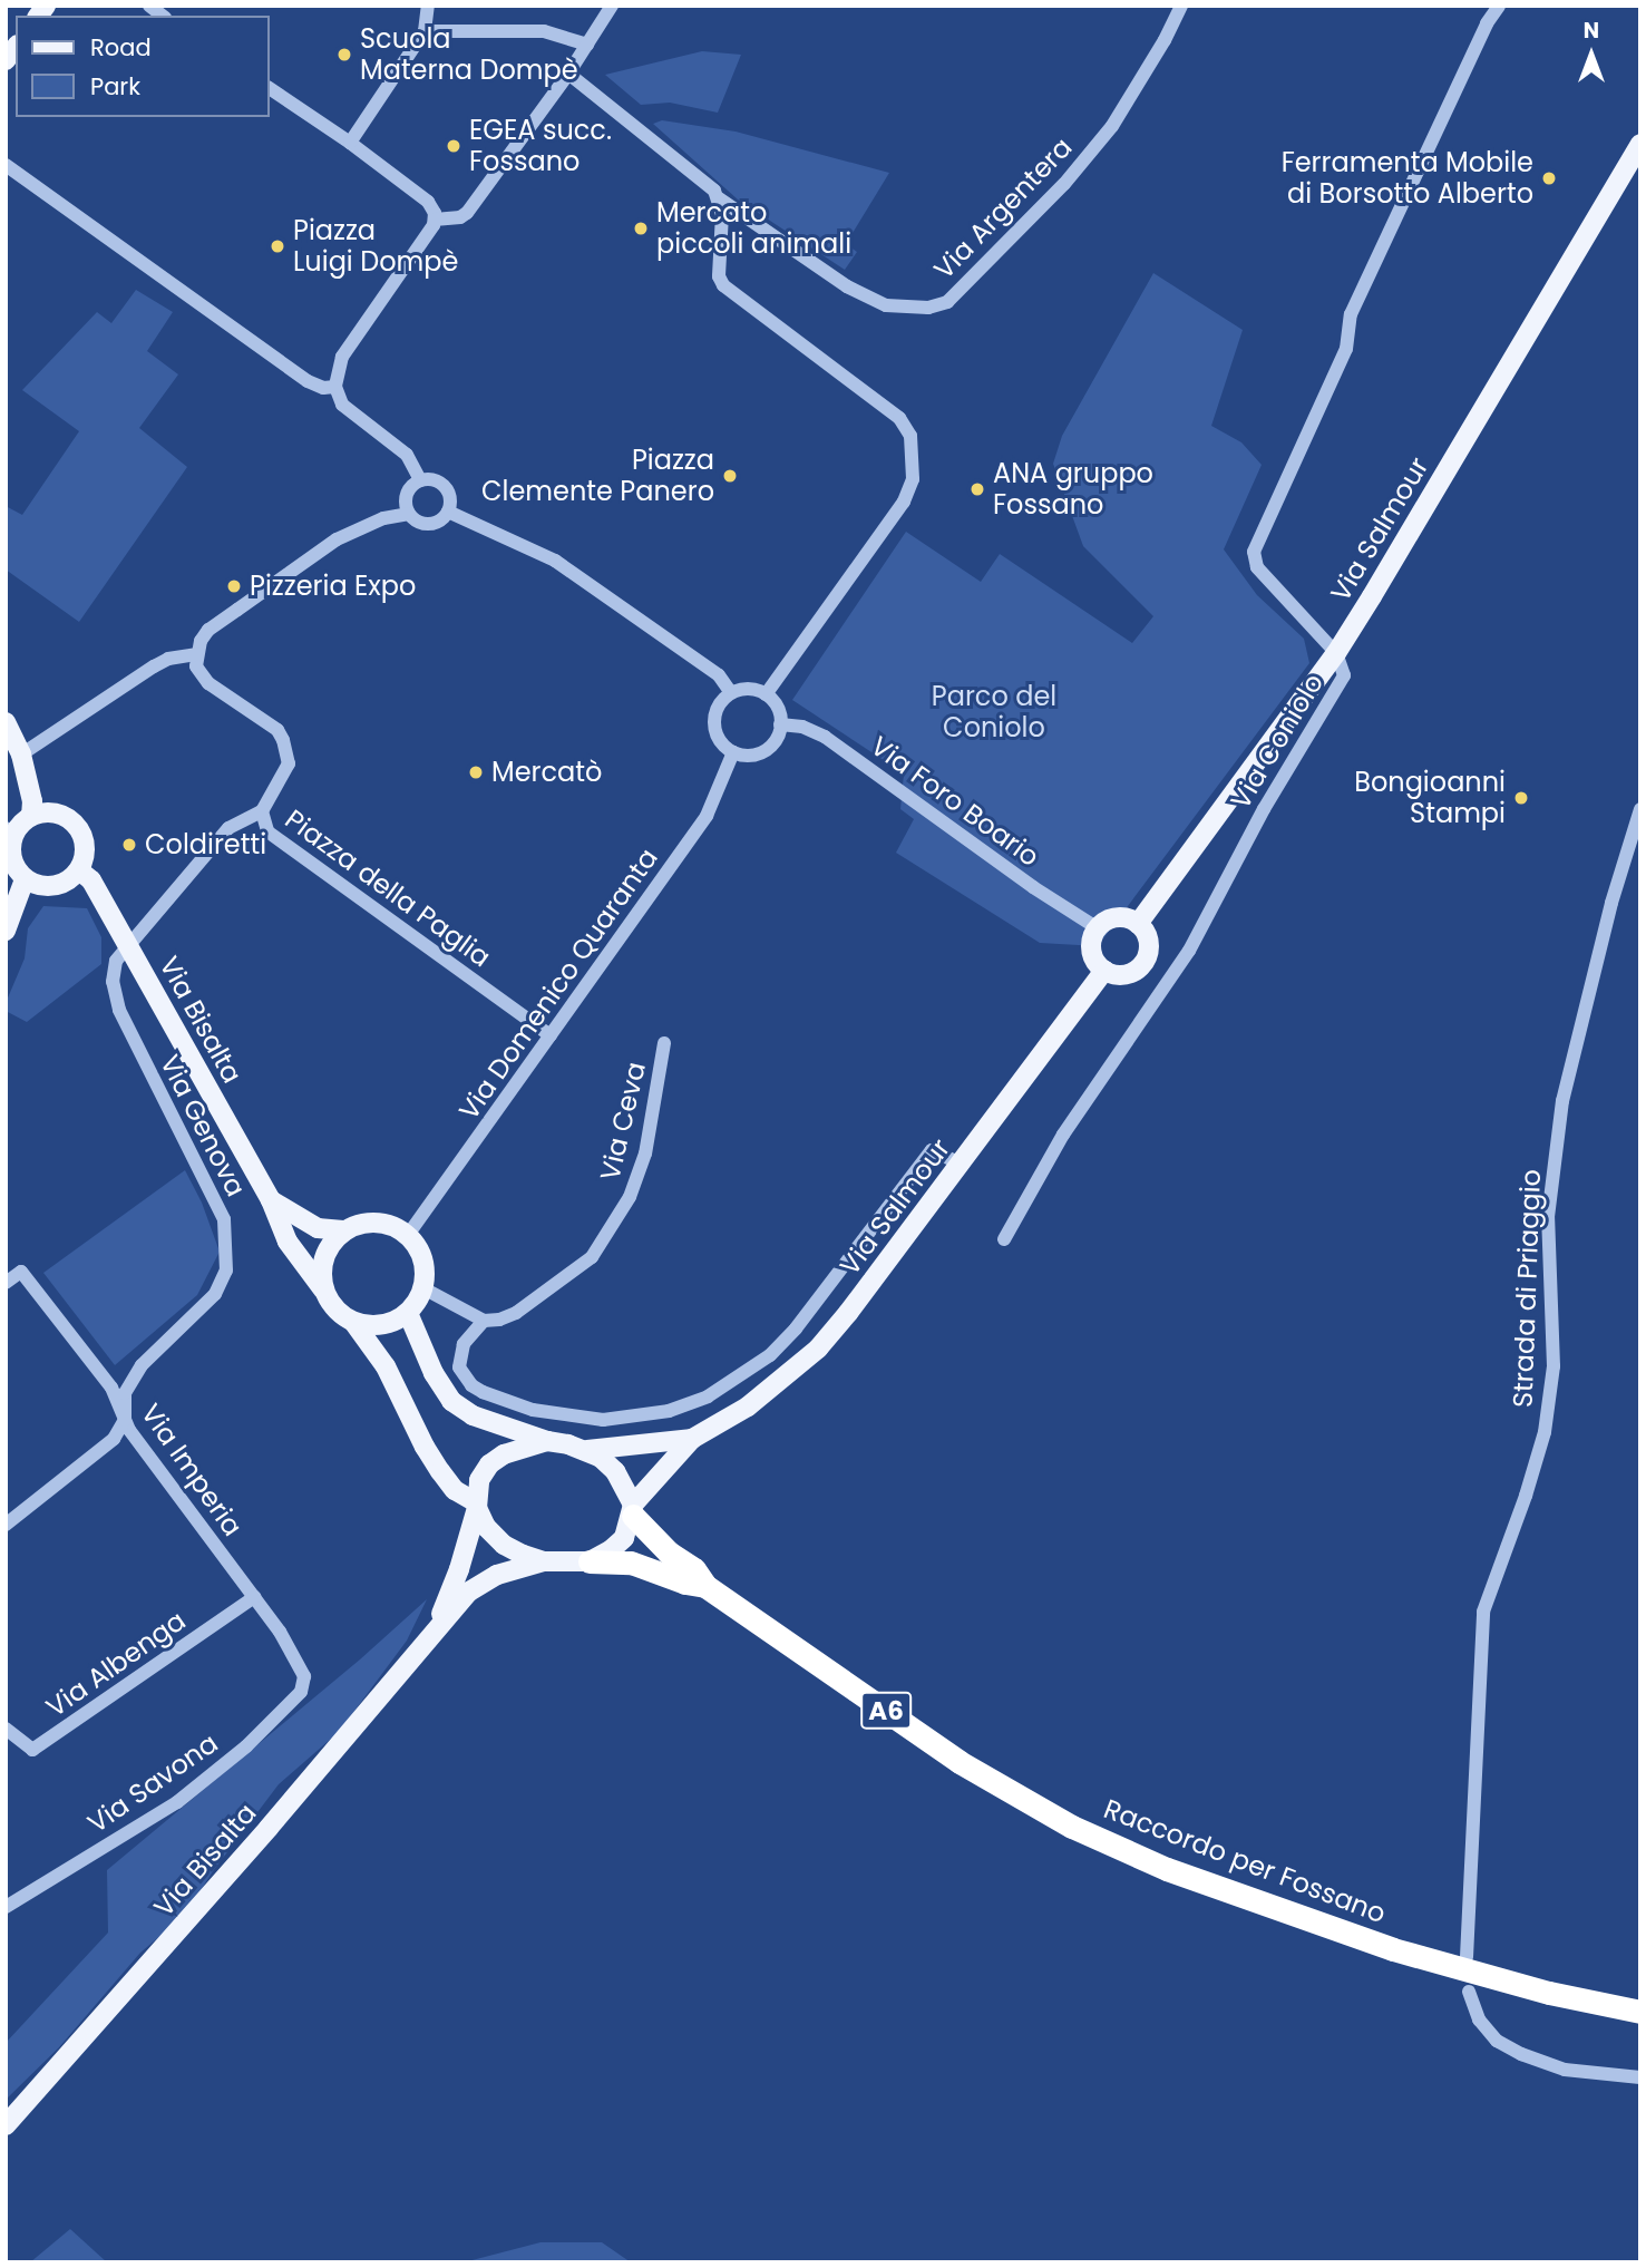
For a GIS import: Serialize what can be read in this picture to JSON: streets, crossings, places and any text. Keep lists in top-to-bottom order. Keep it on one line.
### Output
{"streets":{"highway":["A6","Raccordo per Fossano"],"main road":["Via Salmour","Via Bisalta"],"street":["Via Argentera","Via Coniolo","Via Foro Boario","Piazza della Paglia","Via Domenico Quaranta","Via Ceva","Via Genova","Strada di Priaggio","Via Imperia","Via Albenga","Via Savona"]},"crossings":[["Via Salmour","Via Coniolo"],["Via Salmour","Via Foro Boario"],["Via Salmour","Via Bisalta"],["Via Salmour","Raccordo per Fossano"],["Via Foro Boario","Via Domenico Quaranta"],["Piazza della Paglia","Via Domenico Quaranta"],["Via Domenico Quaranta","Via Bisalta"],["Via Bisalta","Via Genova"],["Via Bisalta","Raccordo per Fossano"],["Via Genova","Via Imperia"],["Via Imperia","Via Albenga"],["Via Imperia","Via Savona"]],"parks":["Parco del Coniolo"],"places":["Scuola Materna Dompè","EGEA succ. Fossano","Ferramenta Mobile di Borsotto Alberto","Mercato piccoli animali","Piazza Luigi Dompè","Piazza Clemente Panero","ANA gruppo Fossano","Pizzeria Expo","Mercatò","Bongioanni Stampi","Coldiretti"],"legend":["Road","Park"],"north":"top"}
